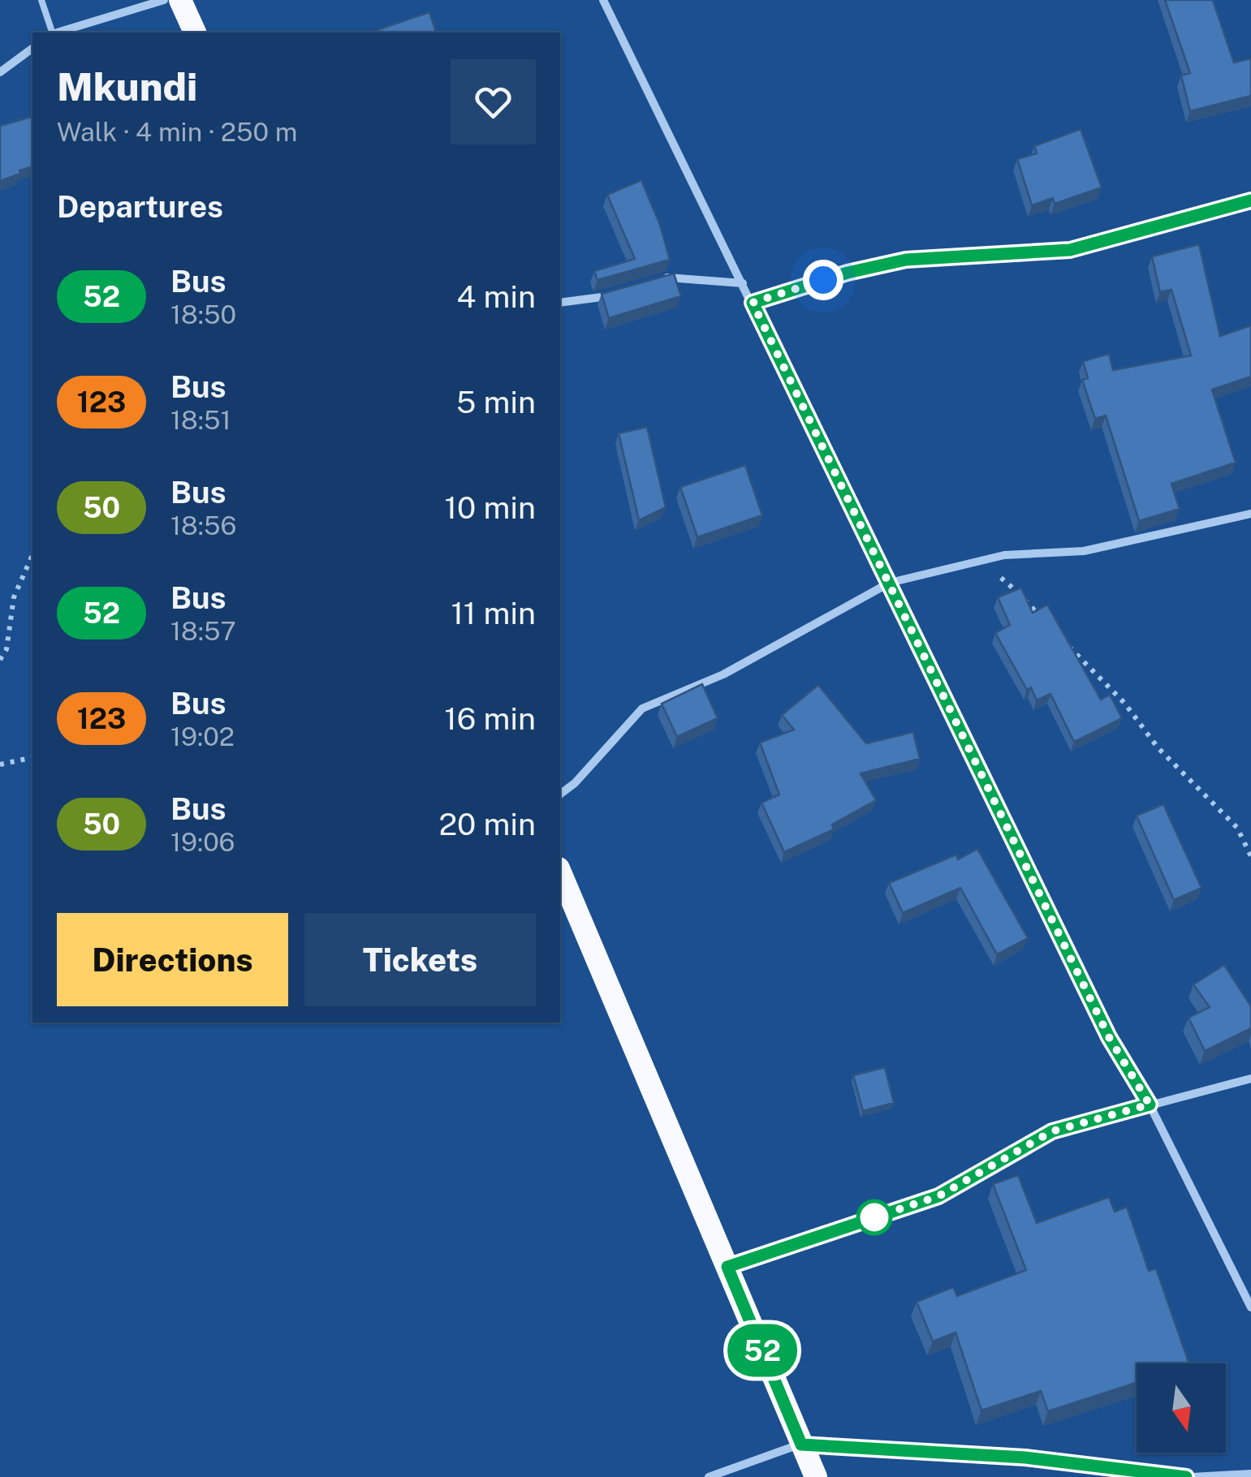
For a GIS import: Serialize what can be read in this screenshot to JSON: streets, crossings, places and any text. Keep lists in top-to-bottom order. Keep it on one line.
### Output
{"lines":["bus line 52"],"north":"bottom","page":{"on_map":"52","heading":[["Mkundi","Walk · 4 min · 250 m"],"Departures"],"list":[{"mark":"52","name":"Bus","note":"18:50","value":"4 min"},{"mark":"123","name":"Bus","note":"18:51","value":"5 min"},{"mark":"50","name":"Bus","note":"18:56","value":"10 min"},{"mark":"52","name":"Bus","note":"18:57","value":"11 min"},{"mark":"123","name":"Bus","note":"19:02","value":"16 min"},{"mark":"50","name":"Bus","note":"19:06","value":"20 min"}],"buttons":["Directions","Tickets"]}}
